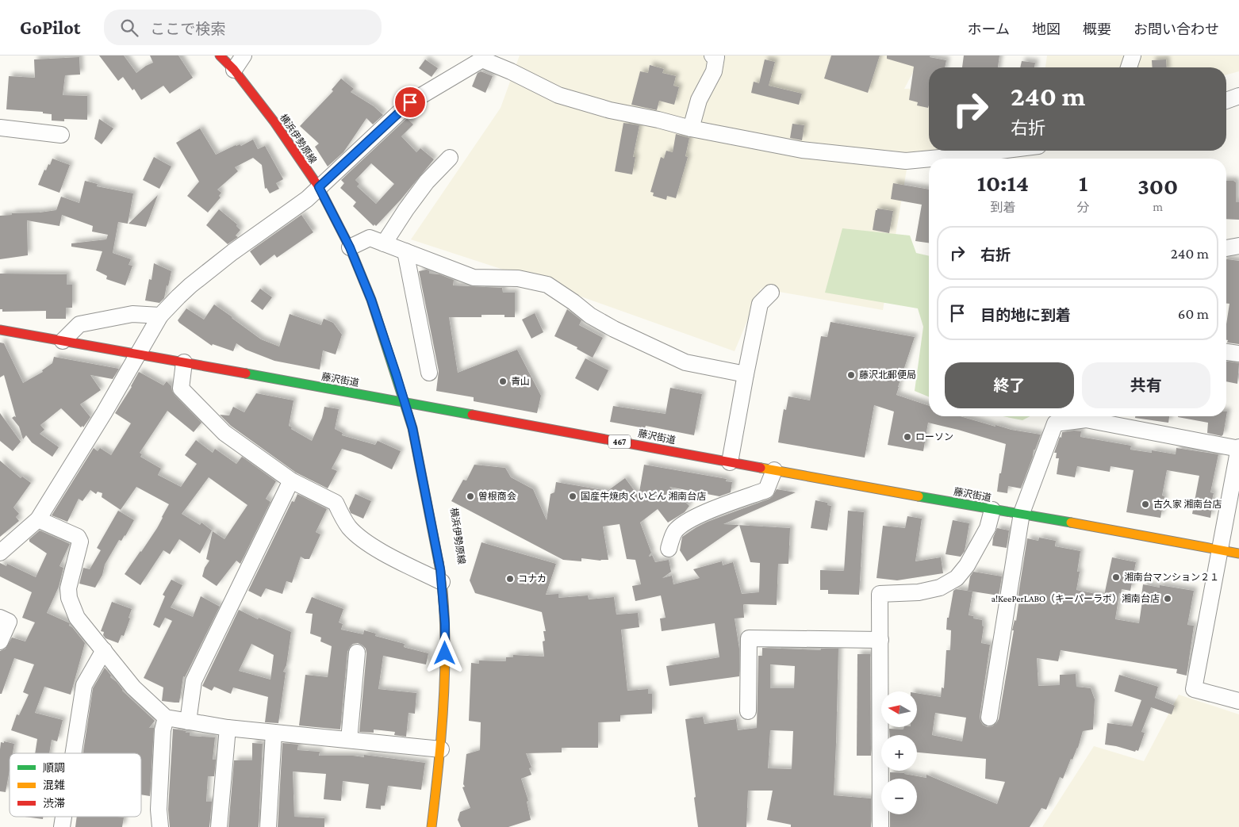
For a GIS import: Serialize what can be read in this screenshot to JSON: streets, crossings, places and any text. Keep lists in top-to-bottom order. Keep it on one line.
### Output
{"streets":{"main road":["横浜伊勢原線","藤沢街道","467"]},"crossings":[["横浜伊勢原線","藤沢街道"]],"places":["藤沢北郵便局","青山","ローソン","曽根商会","国産牛焼肉くいどん 湘南台店","古久家 湘南台店","湘南台マンション２１","コナカ","a!KeePerLABO（キーパーラボ）湘南台店"],"legend":["順調","混雑","渋滞"],"north":"left","page":{"header":"GoPilot","search":"ここで検索","nav":["ホーム","地図","概要","お問い合わせ"],"turn":["240 m","右折"],"eta":["10:14","到着","1","分","300","m"],"list":[{"name":"右折","value":"240 m"},{"name":"目的地に到着","value":"60 m"}],"buttons":["終了","共有"],"map_buttons":["+","−"]}}
